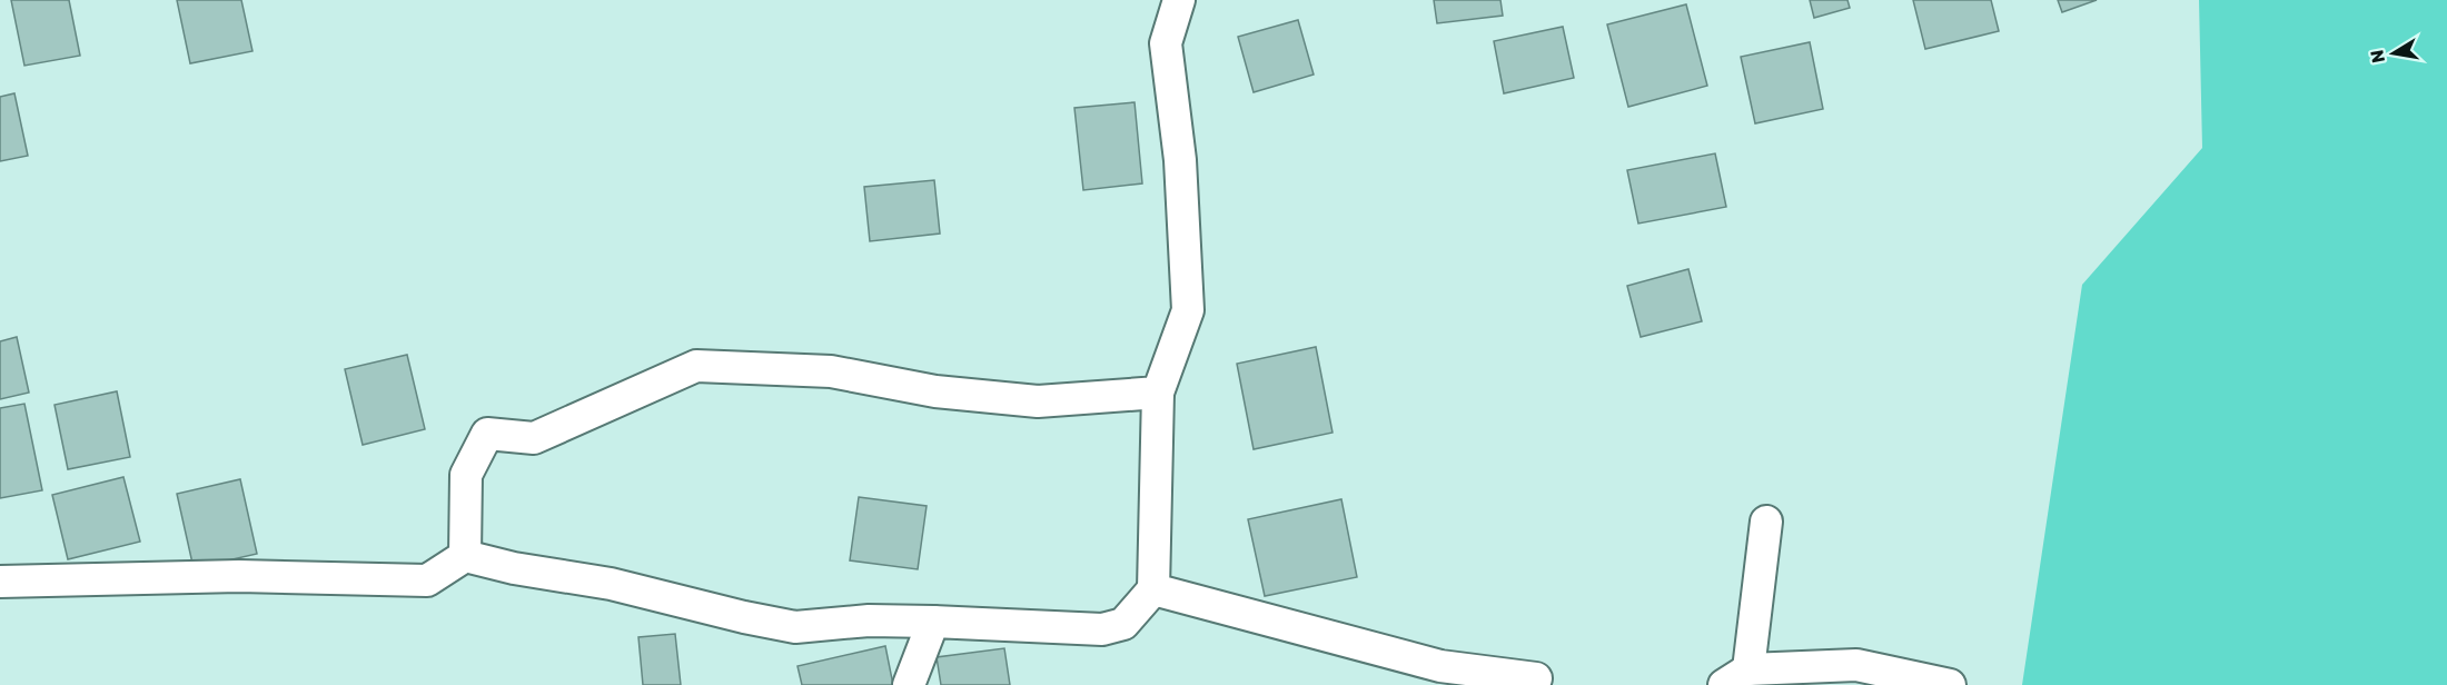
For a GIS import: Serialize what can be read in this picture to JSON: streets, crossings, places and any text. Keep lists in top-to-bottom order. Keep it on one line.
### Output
{"north":"left"}
